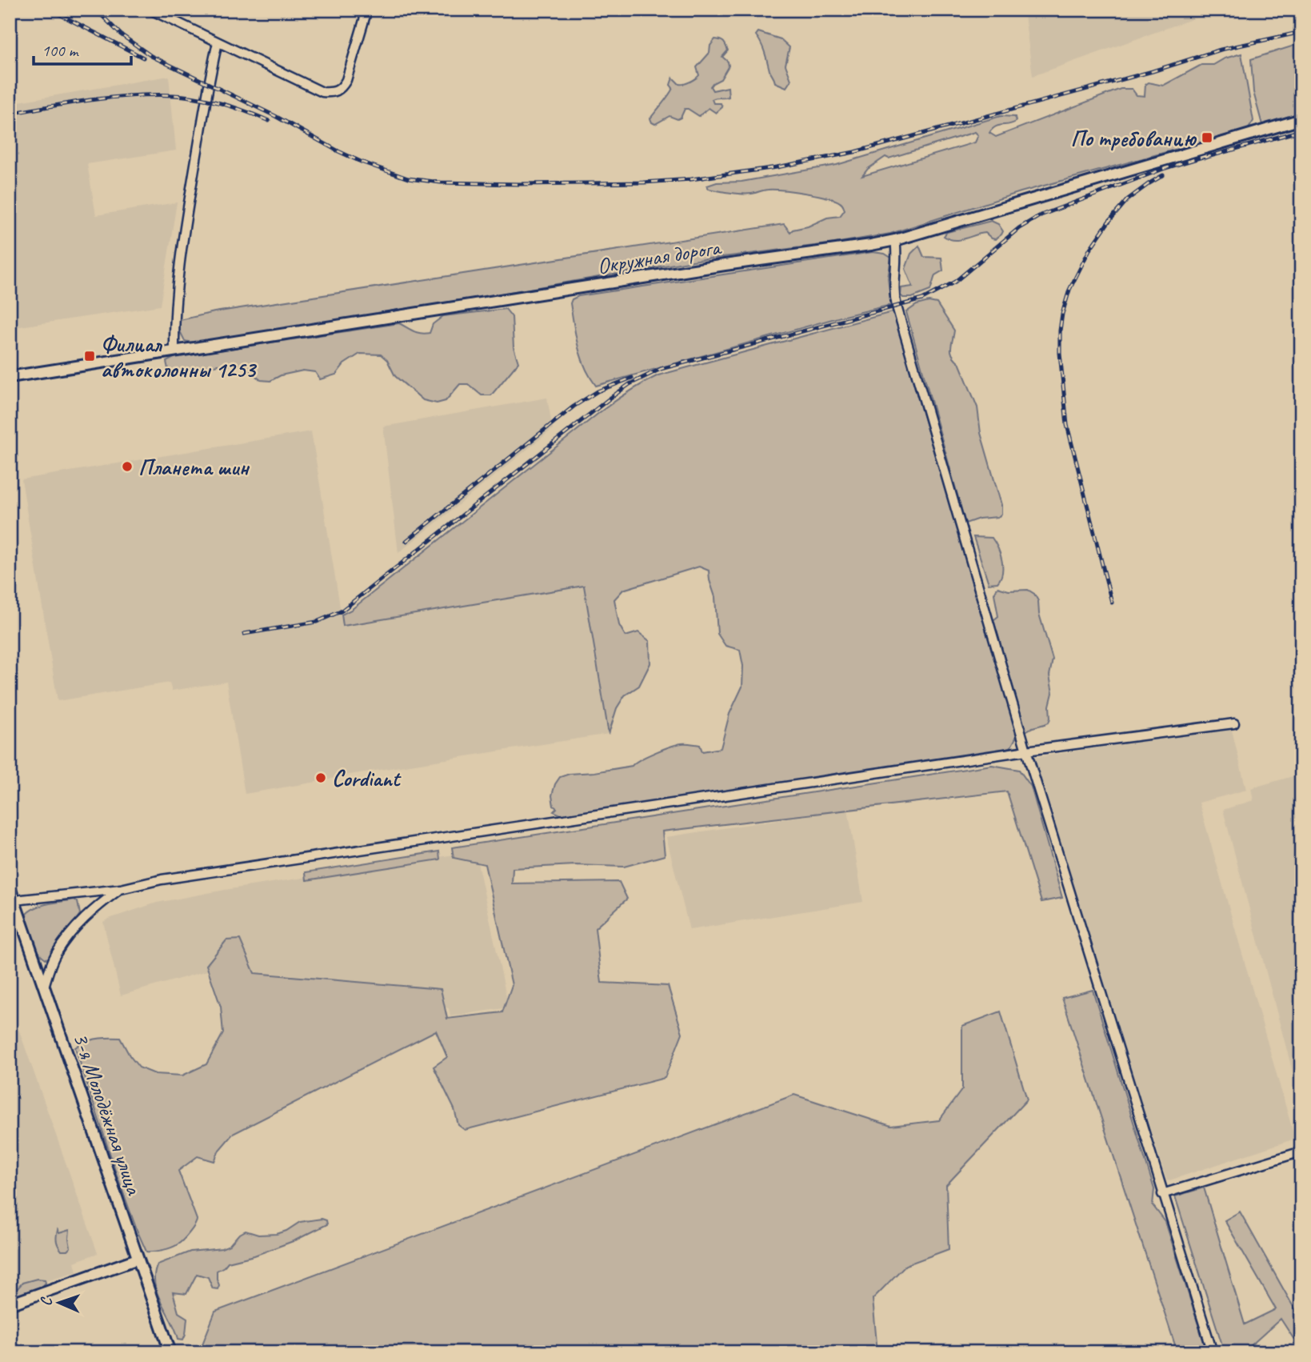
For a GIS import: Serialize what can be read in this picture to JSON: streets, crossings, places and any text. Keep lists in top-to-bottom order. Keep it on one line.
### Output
{"streets":{"main road":["Окружная дорога","3-я Молодёжная улица"]},"places":{"transit":["По требованию","Филиал автоколонны 1253"],"other":["Планета шин","Cordiant"]},"scale_bar":"100 m","north":"left"}
